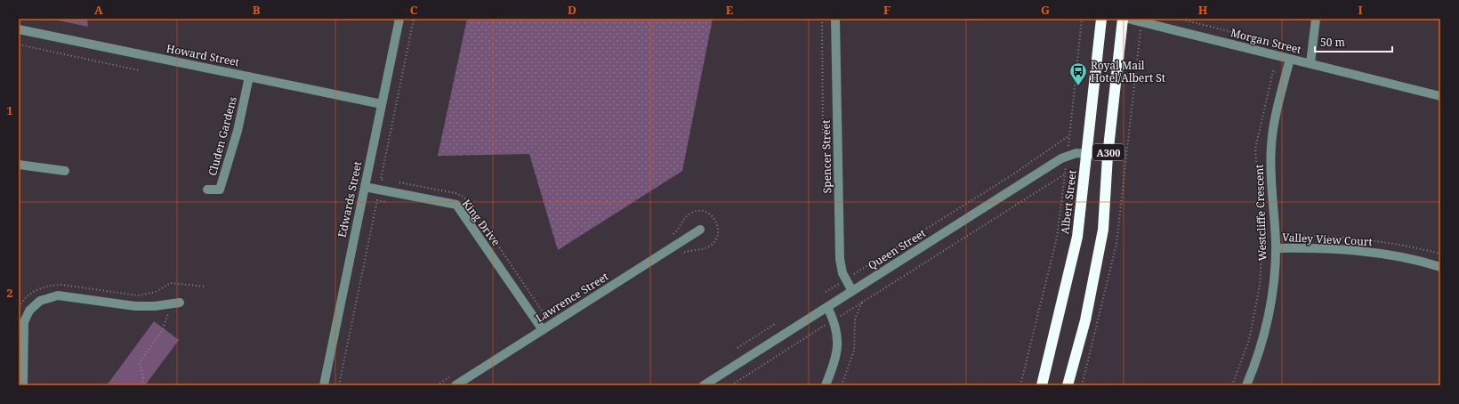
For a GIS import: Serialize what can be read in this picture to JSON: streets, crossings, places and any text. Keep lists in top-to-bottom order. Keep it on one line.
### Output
{"streets":{"highway":["A300","Albert Street"],"street":["Morgan Street","Howard Street","Cluden Gardens","Spencer Street","Edwards Street","Westcliffe Crescent","King Drive","Valley View Court","Queen Street","Lawrence Street"]},"crossings":[["Morgan Street","Westcliffe Crescent"],["Howard Street","Cluden Gardens"],["Howard Street","Edwards Street"],["A300","Queen Street"],["Spencer Street","Queen Street"],["Edwards Street","King Drive"],["Albert Street","Queen Street"],["Westcliffe Crescent","Valley View Court"],["King Drive","Lawrence Street"]],"places":{"bus stop":["Royal Mail Hotel/Albert St"]},"scale_bar":"50 m","grid":{"columns":["A","B","C","D","E","F","G","H","I"],"rows":["1","2"]}}
